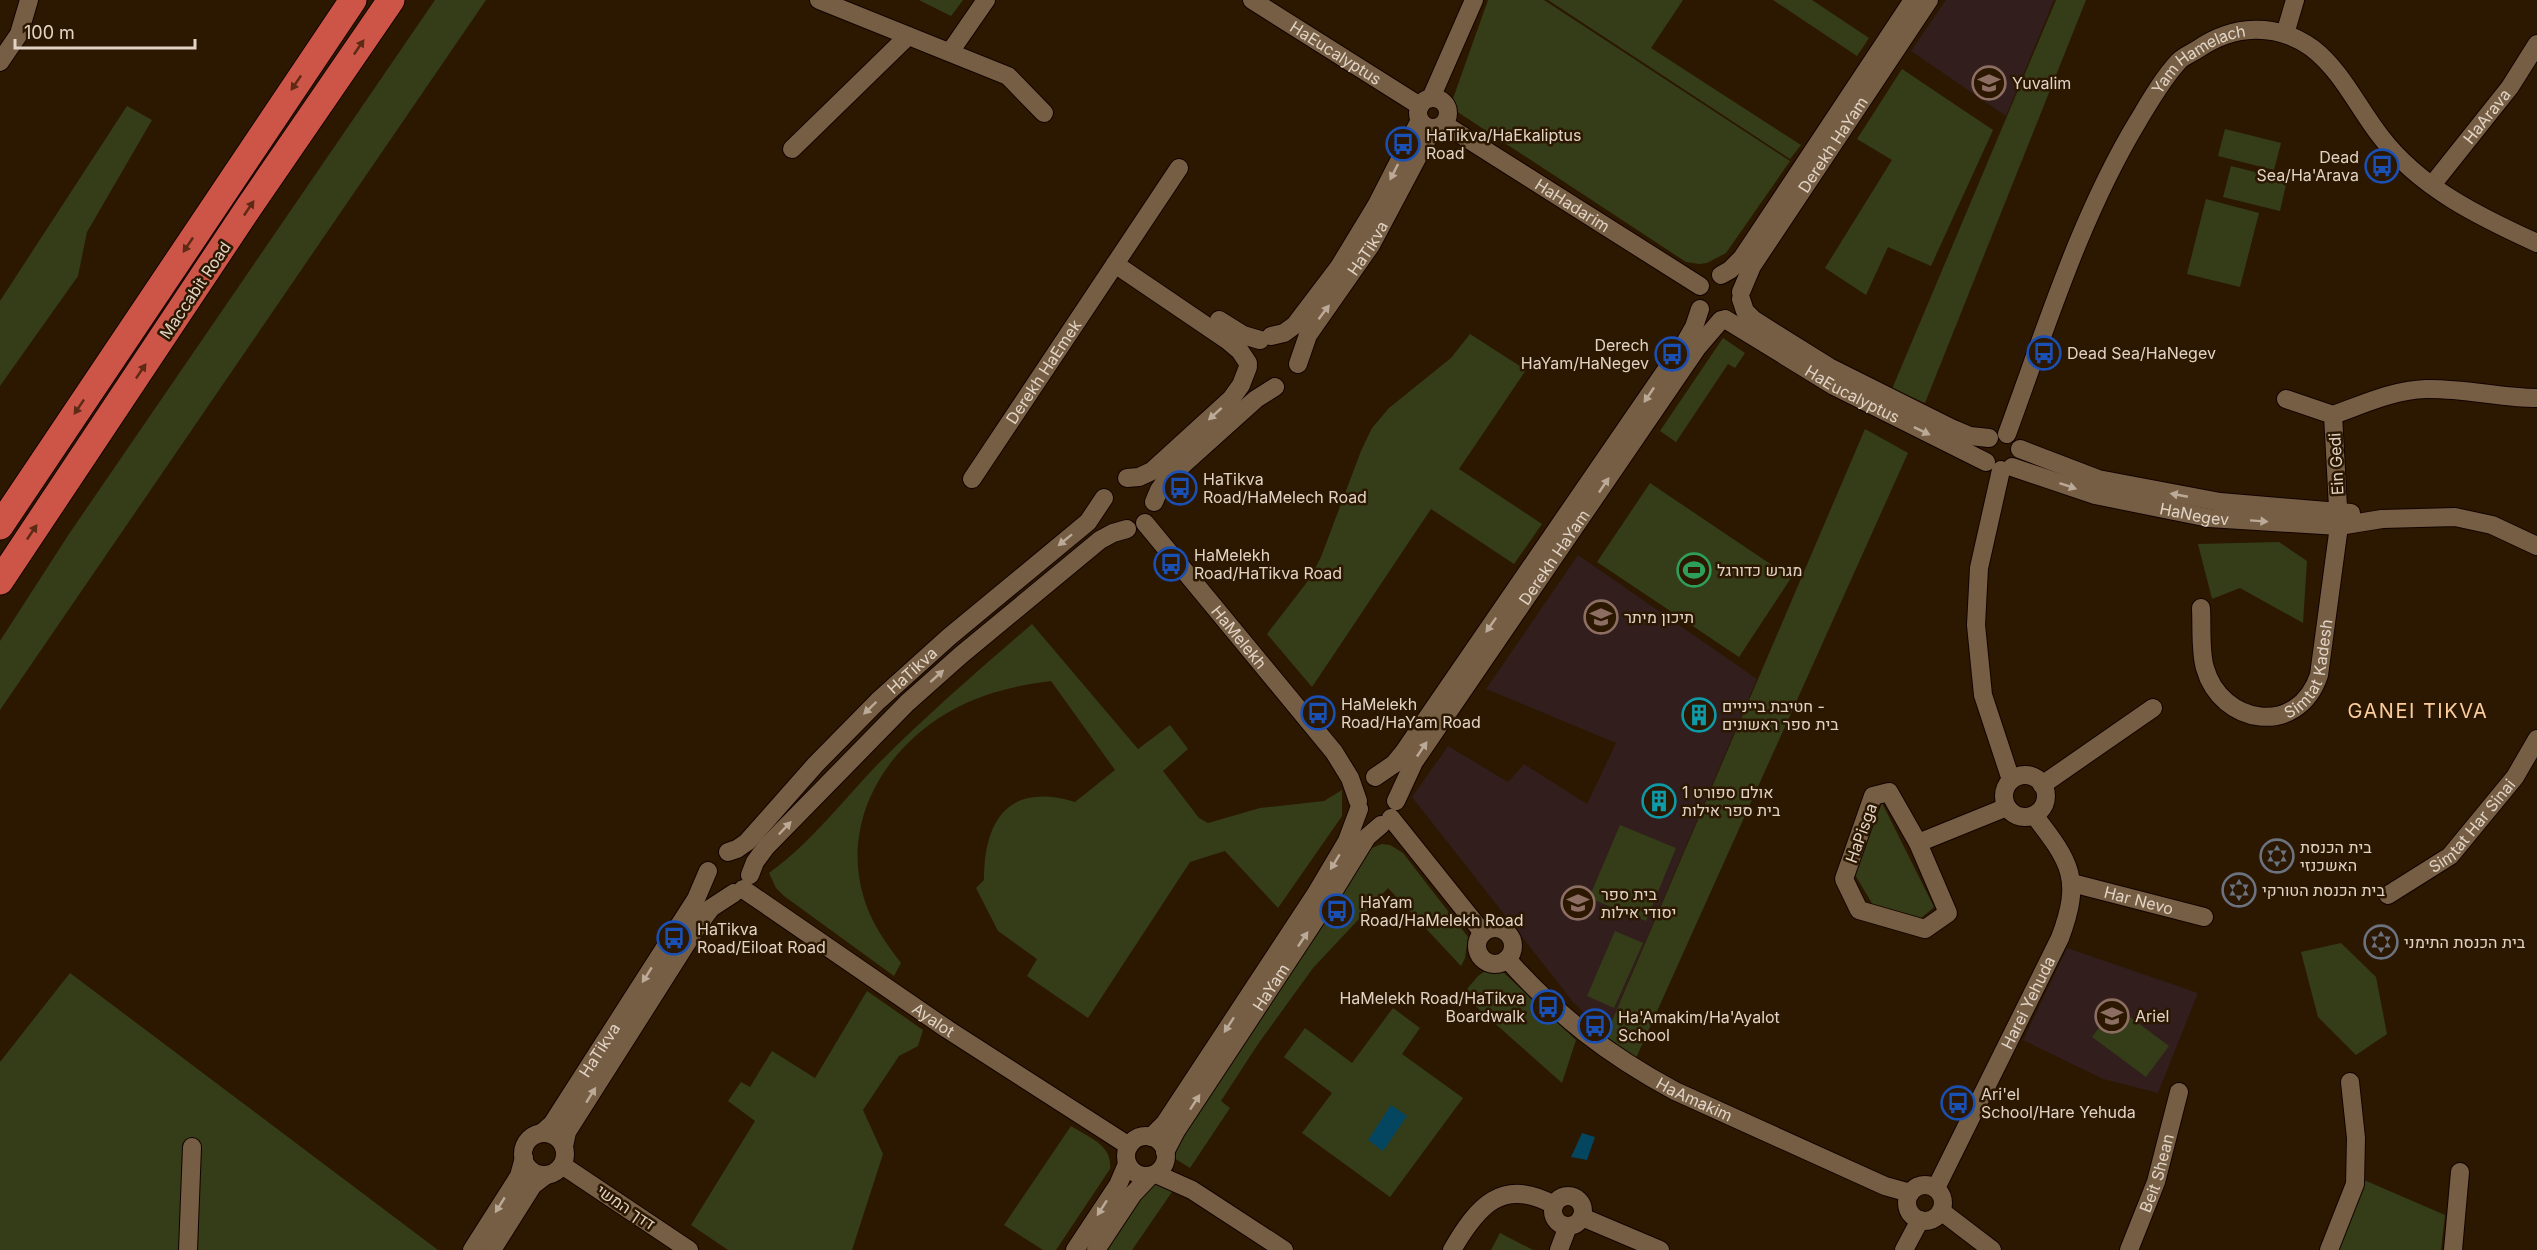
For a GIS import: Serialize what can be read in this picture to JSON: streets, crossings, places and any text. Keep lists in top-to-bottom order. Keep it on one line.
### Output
{"streets":{"highway":["Maccabit Road"],"street":["HaEucalyptus","Yam Hamelach","HaArava","Derekh HaYam","HaHadarim","HaTikva","Derekh HaEmek","Ein Gedi","HaNegev","HaMelekh","Simtat Kadesh","Simtat Har Sinai","HaPisga","Har Nevo","HaYam","Harei Yehuda","Ayalot","HaAmakim","Beit Shean","דדך המשי"]},"crossings":[["HaEucalyptus","Yam Hamelach"],["HaEucalyptus","Derekh HaYam"],["HaEucalyptus","HaHadarim"],["HaEucalyptus","HaTikva"],["HaEucalyptus","HaNegev"],["Yam Hamelach","HaArava"],["Yam Hamelach","HaNegev"],["Derekh HaYam","HaHadarim"],["Derekh HaYam","HaMelekh"],["Derekh HaYam","HaYam"],["Derekh HaYam","HaAmakim"],["HaHadarim","HaTikva"],["HaTikva","HaMelekh"],["HaTikva","Ayalot"],["HaTikva","דדך המשי"],["Ein Gedi","HaNegev"],["Ein Gedi","Simtat Kadesh"],["HaNegev","Simtat Kadesh"],["HaMelekh","HaYam"],["HaMelekh","HaAmakim"],["Har Nevo","Harei Yehuda"],["HaYam","Ayalot"],["HaYam","HaAmakim"],["Harei Yehuda","HaAmakim"]],"districts":["GANEI TIKVA"],"places":{"school or university":["Yuvalim","תיכון מיתר","בית ספר יסודי אילות","Ariel"],"bus stop":["HaTikva/HaEkaliptus Road","Dead Sea/Ha'Arava","Dead Sea/HaNegev","Derech HaYam/HaNegev","HaTikva Road/HaMelech Road","HaMelekh Road/HaTikva Road","HaMelekh Road/HaYam Road","HaYam Road/HaMelekh Road","HaTikva Road/Eiloat Road","HaMelekh Road/HaTikva Boardwalk","Ha'Amakim/Ha'Ayalot School","Ari'el School/Hare Yehuda"],"sports":["מגרש כדורגל"],"building":["חטיבת בייניים - בית ספר ראשונים","אולם ספורט 1 בית ספר אילות"],"synagogue":["בית הכנסת האשכנזי","בית הכנסת הטורקי","בית הכנסת התימני"]},"scale_bar":"100 m"}
